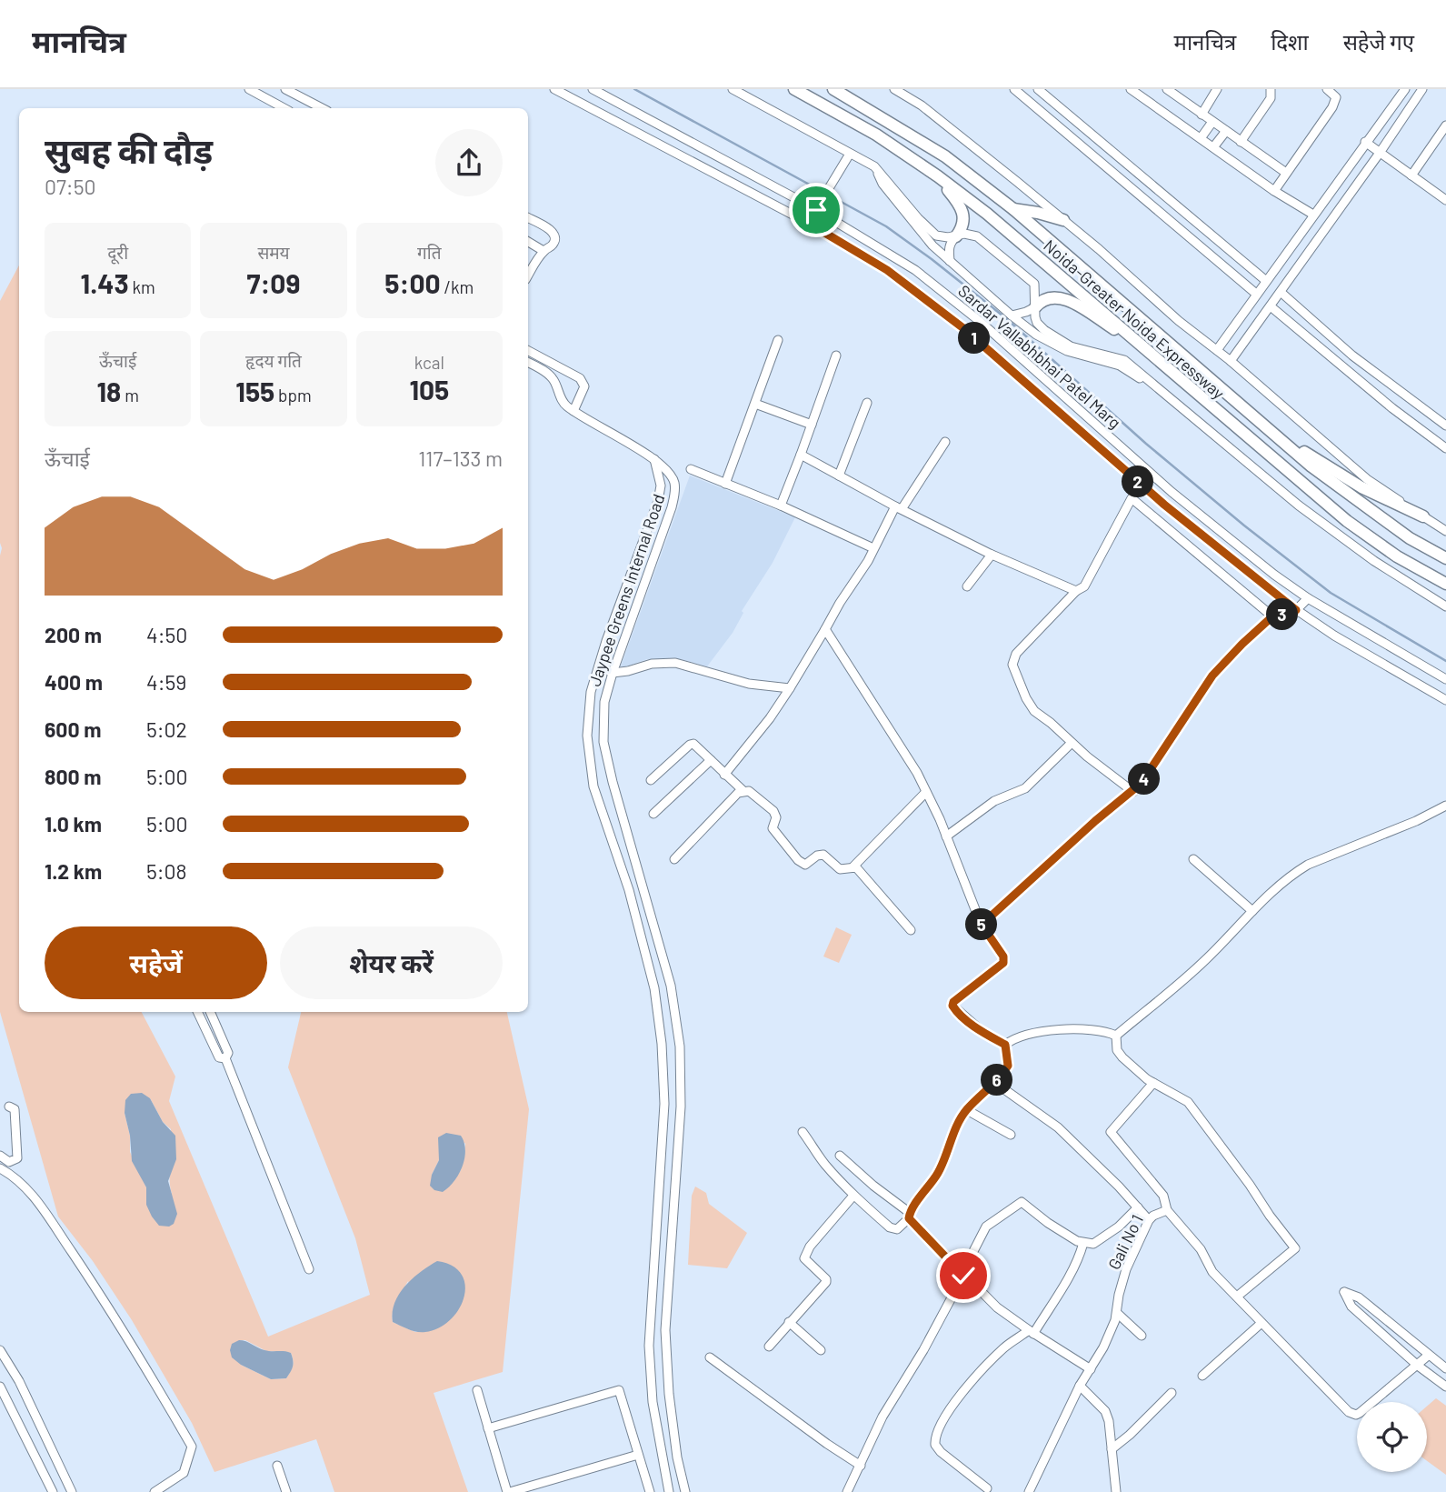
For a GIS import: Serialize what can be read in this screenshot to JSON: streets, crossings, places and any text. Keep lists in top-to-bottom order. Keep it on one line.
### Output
{"streets":{"highway":["Noida-Greater Noida Expressway"],"street":["Sardar Vallabhbhai Patel Marg","Jaypee Greens Internal Road","Gali No 1"]},"page":{"header":"मानचित्र","nav":["मानचित्र","दिशा","सहेजे गए"],"heading":["सुबह की दौड़","07:50"],"stats":[["दूरी","1.43 km"],["समय","7:09"],["गति","5:00 /km"],["ऊँचाई","18 m"],["हृदय गति","155 bpm"],["kcal","105"]],"pins":["1","2","3","4","5","6"],"chart":["ऊँचाई","117–133 m"],"list":[{"name":"200 m","note":"4:50"},{"name":"400 m","note":"4:59"},{"name":"600 m","note":"5:02"},{"name":"800 m","note":"5:00"},{"name":"1.0 km","note":"5:00"},{"name":"1.2 km","note":"5:08"}],"buttons":["सहेजें","शेयर करें"]}}
